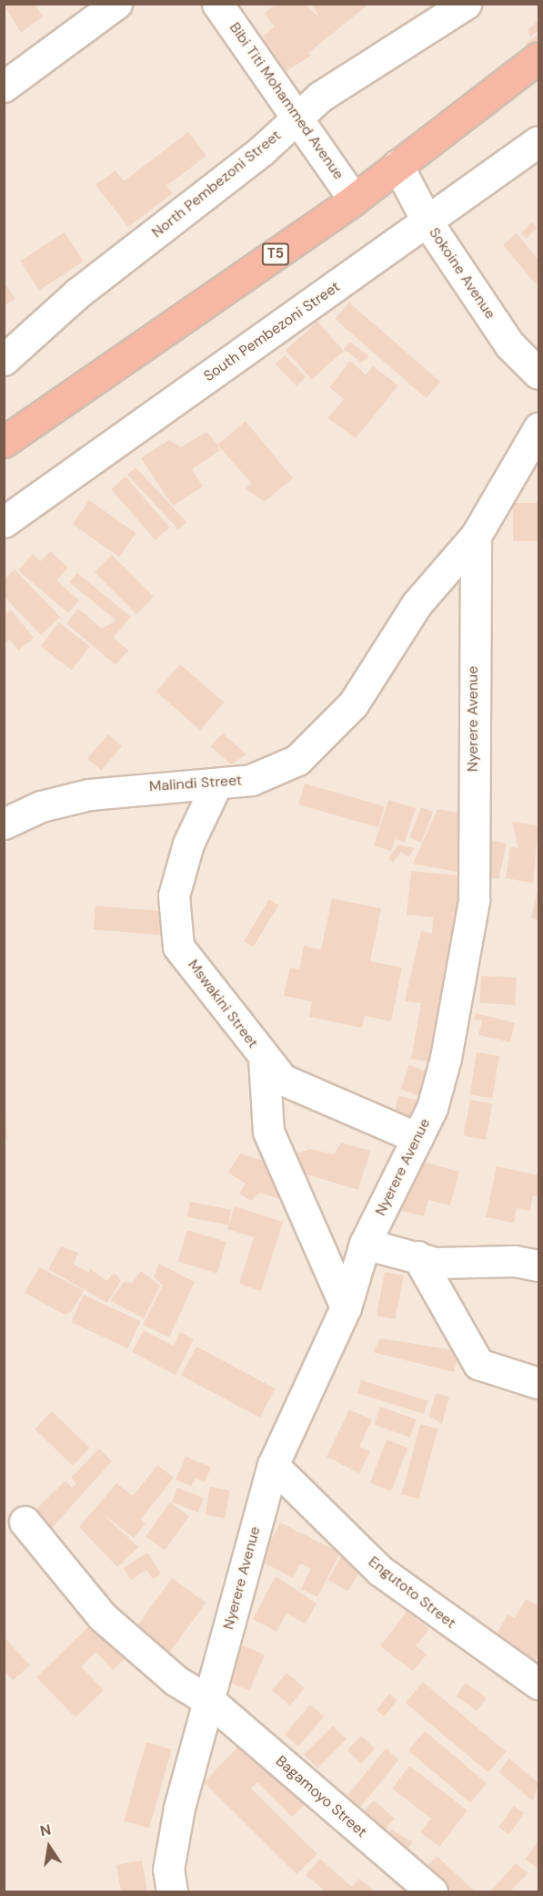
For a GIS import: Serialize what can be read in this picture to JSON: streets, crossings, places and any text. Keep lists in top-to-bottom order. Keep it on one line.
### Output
{"streets":{"highway":["T5"],"street":["Bibi Titi Mohammed Avenue","North Pembezoni Street","Sokoine Avenue","South Pembezoni Street","Nyerere Avenue","Malindi Street","Mswakini Street","Engutoto Street","Bagamoyo Street"]},"crossings":[["Bibi Titi Mohammed Avenue","North Pembezoni Street"],["Bibi Titi Mohammed Avenue","T5"],["T5","Sokoine Avenue"],["Sokoine Avenue","South Pembezoni Street"],["Nyerere Avenue","Malindi Street"],["Nyerere Avenue","Mswakini Street"],["Nyerere Avenue","Engutoto Street"],["Nyerere Avenue","Bagamoyo Street"],["Malindi Street","Mswakini Street"]],"north":"top"}
